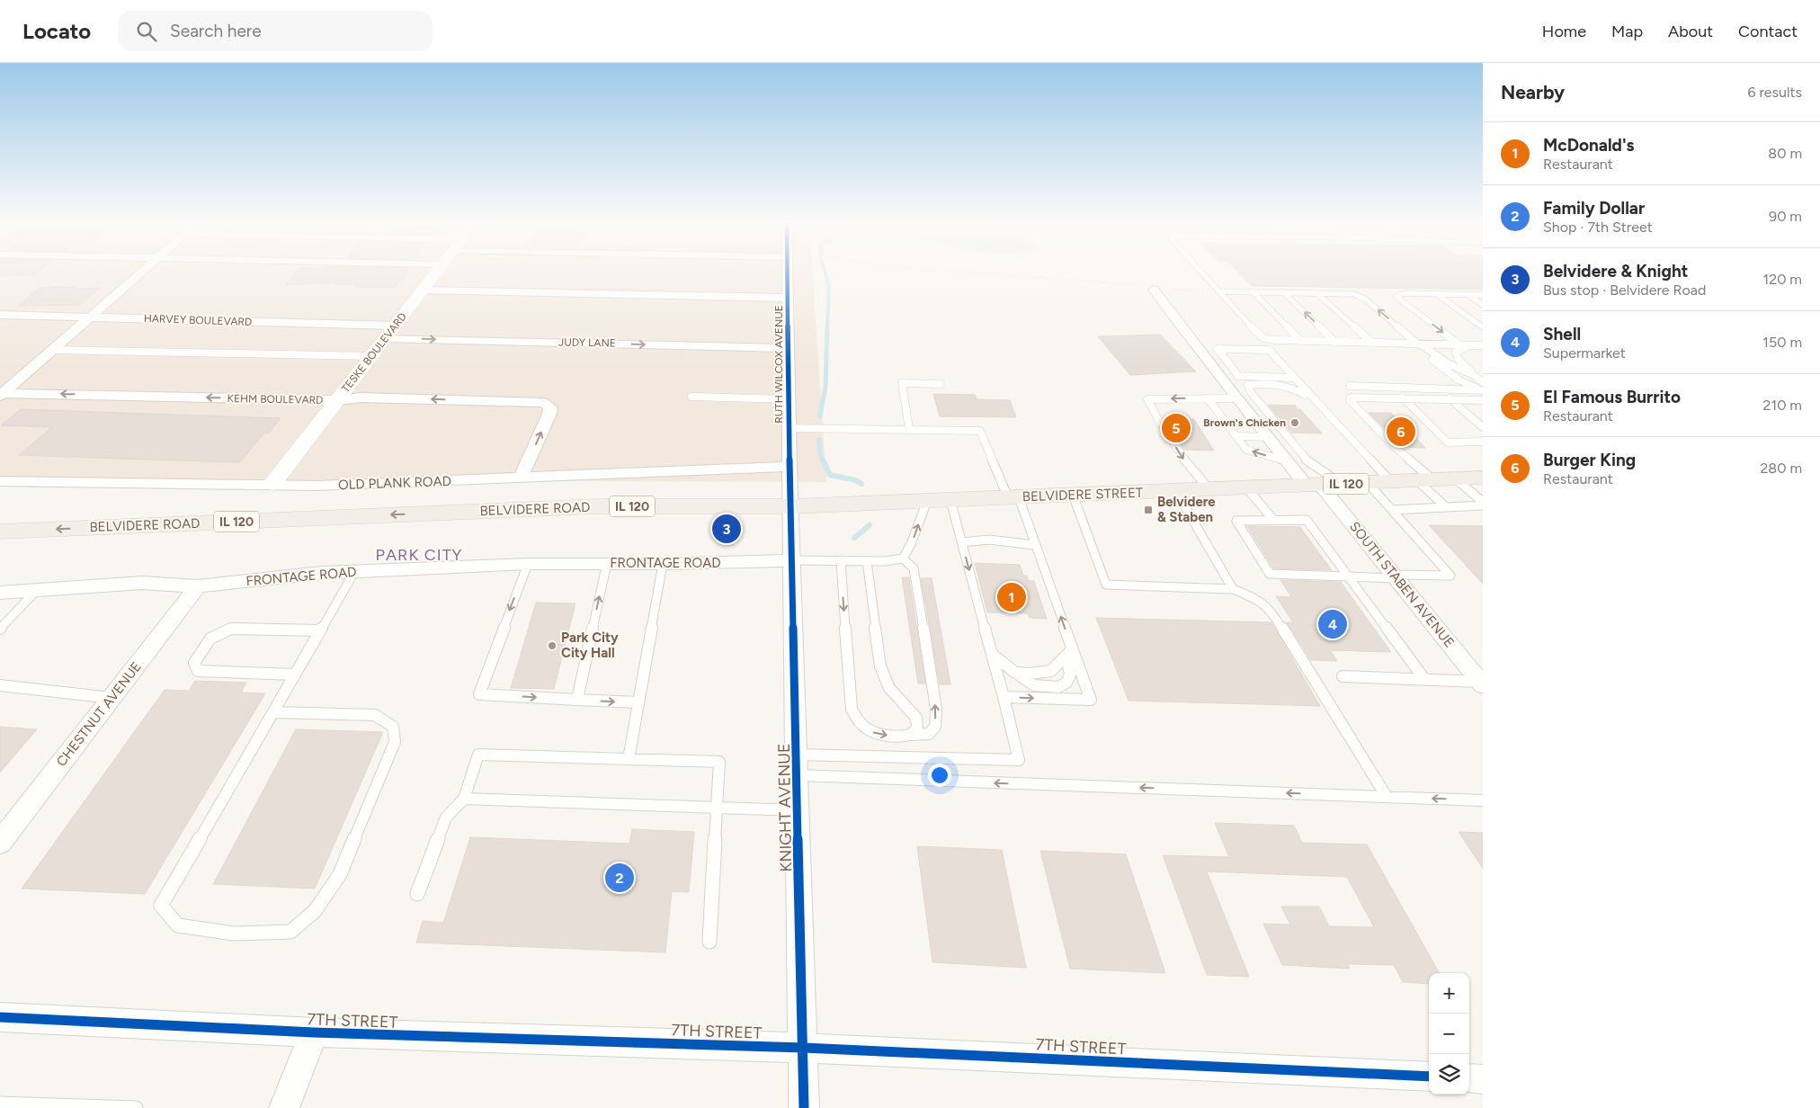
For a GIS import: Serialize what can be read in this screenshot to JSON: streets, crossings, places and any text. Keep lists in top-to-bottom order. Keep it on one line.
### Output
{"streets":{"main road":["IL 120","BELVIDERE STREET","BELVIDERE ROAD"],"street":["HARVEY BOULEVARD","JUDY LANE","TESKE BOULEVARD","RUTH WILCOX AVENUE","KEHM BOULEVARD","OLD PLANK ROAD","FRONTAGE ROAD","SOUTH STABEN AVENUE","CHESTNUT AVENUE","KNIGHT AVENUE","7TH STREET"]},"crossings":[["HARVEY BOULEVARD","JUDY LANE"],["HARVEY BOULEVARD","TESKE BOULEVARD"],["JUDY LANE","TESKE BOULEVARD"],["JUDY LANE","RUTH WILCOX AVENUE"],["TESKE BOULEVARD","KEHM BOULEVARD"],["TESKE BOULEVARD","OLD PLANK ROAD"],["RUTH WILCOX AVENUE","OLD PLANK ROAD"],["RUTH WILCOX AVENUE","BELVIDERE STREET"],["RUTH WILCOX AVENUE","BELVIDERE ROAD"],["RUTH WILCOX AVENUE","KNIGHT AVENUE"],["KEHM BOULEVARD","OLD PLANK ROAD"],["BELVIDERE STREET","BELVIDERE ROAD"],["BELVIDERE STREET","SOUTH STABEN AVENUE"],["BELVIDERE STREET","KNIGHT AVENUE"],["BELVIDERE ROAD","KNIGHT AVENUE"],["FRONTAGE ROAD","CHESTNUT AVENUE"],["FRONTAGE ROAD","KNIGHT AVENUE"],["KNIGHT AVENUE","7TH STREET"]],"districts":["PARK CITY"],"places":{"other":["Brown's Chicken","Park City City Hall"],"transit":["Belvidere & Staben"]},"page":{"header":"Locato","search":"Search here","nav":["Home","Map","About","Contact"],"heading":["Nearby","6 results"],"list":[{"mark":"1","name":"McDonald's","note":"Restaurant","value":"80 m"},{"mark":"2","name":"Family Dollar","note":"Shop · 7th Street","value":"90 m"},{"mark":"3","name":"Belvidere & Knight","note":"Bus stop · Belvidere Road","value":"120 m"},{"mark":"4","name":"Shell","note":"Supermarket","value":"150 m"},{"mark":"5","name":"El Famous Burrito","note":"Restaurant","value":"210 m"},{"mark":"6","name":"Burger King","note":"Restaurant","value":"280 m"}],"pins":["5","6","3","1","4","2"],"map_buttons":["+","−"]}}
